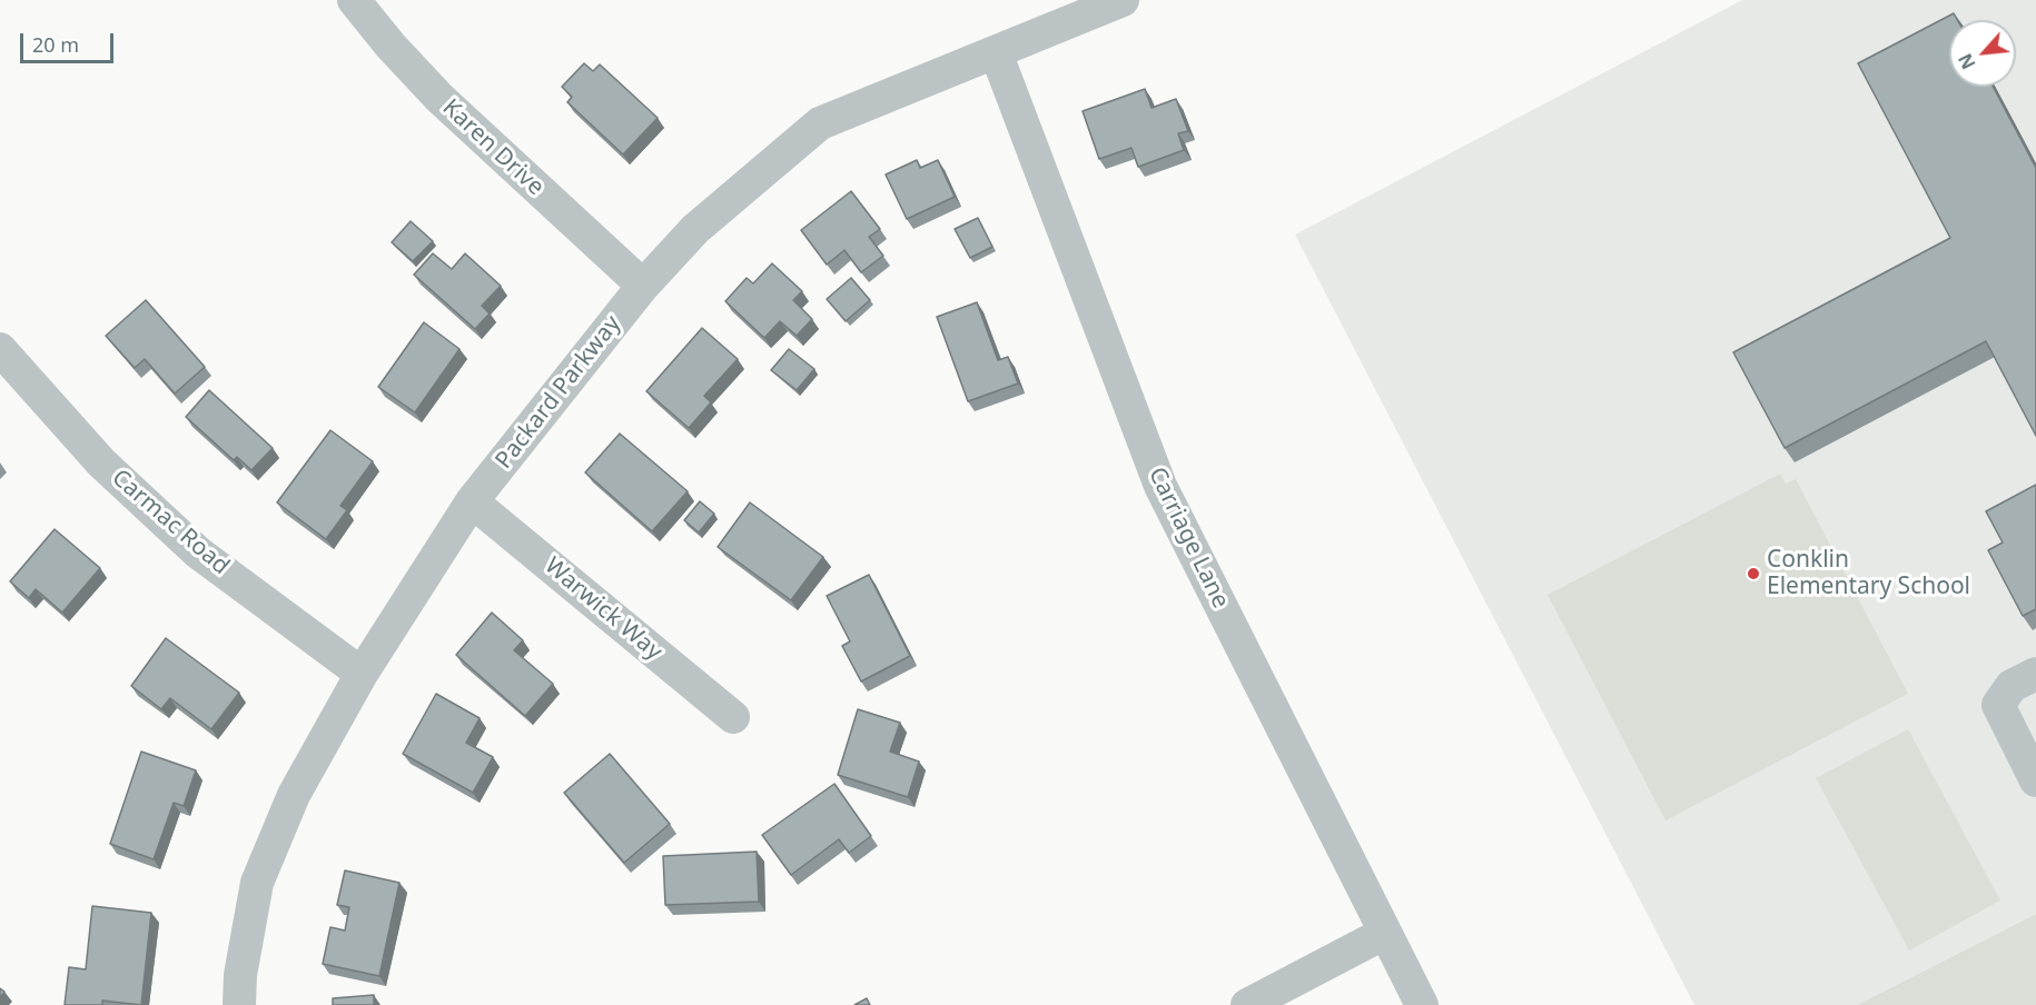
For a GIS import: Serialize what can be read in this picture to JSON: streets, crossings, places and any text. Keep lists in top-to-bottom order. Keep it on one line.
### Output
{"streets":{"street":["Karen Drive","Packard Parkway","Carmac Road","Carriage Lane","Warwick Way"]},"crossings":[["Karen Drive","Packard Parkway"],["Packard Parkway","Carmac Road"],["Packard Parkway","Carriage Lane"],["Packard Parkway","Warwick Way"]],"places":["Conklin Elementary School"],"scale_bar":"20 m","north":"bottom left"}
